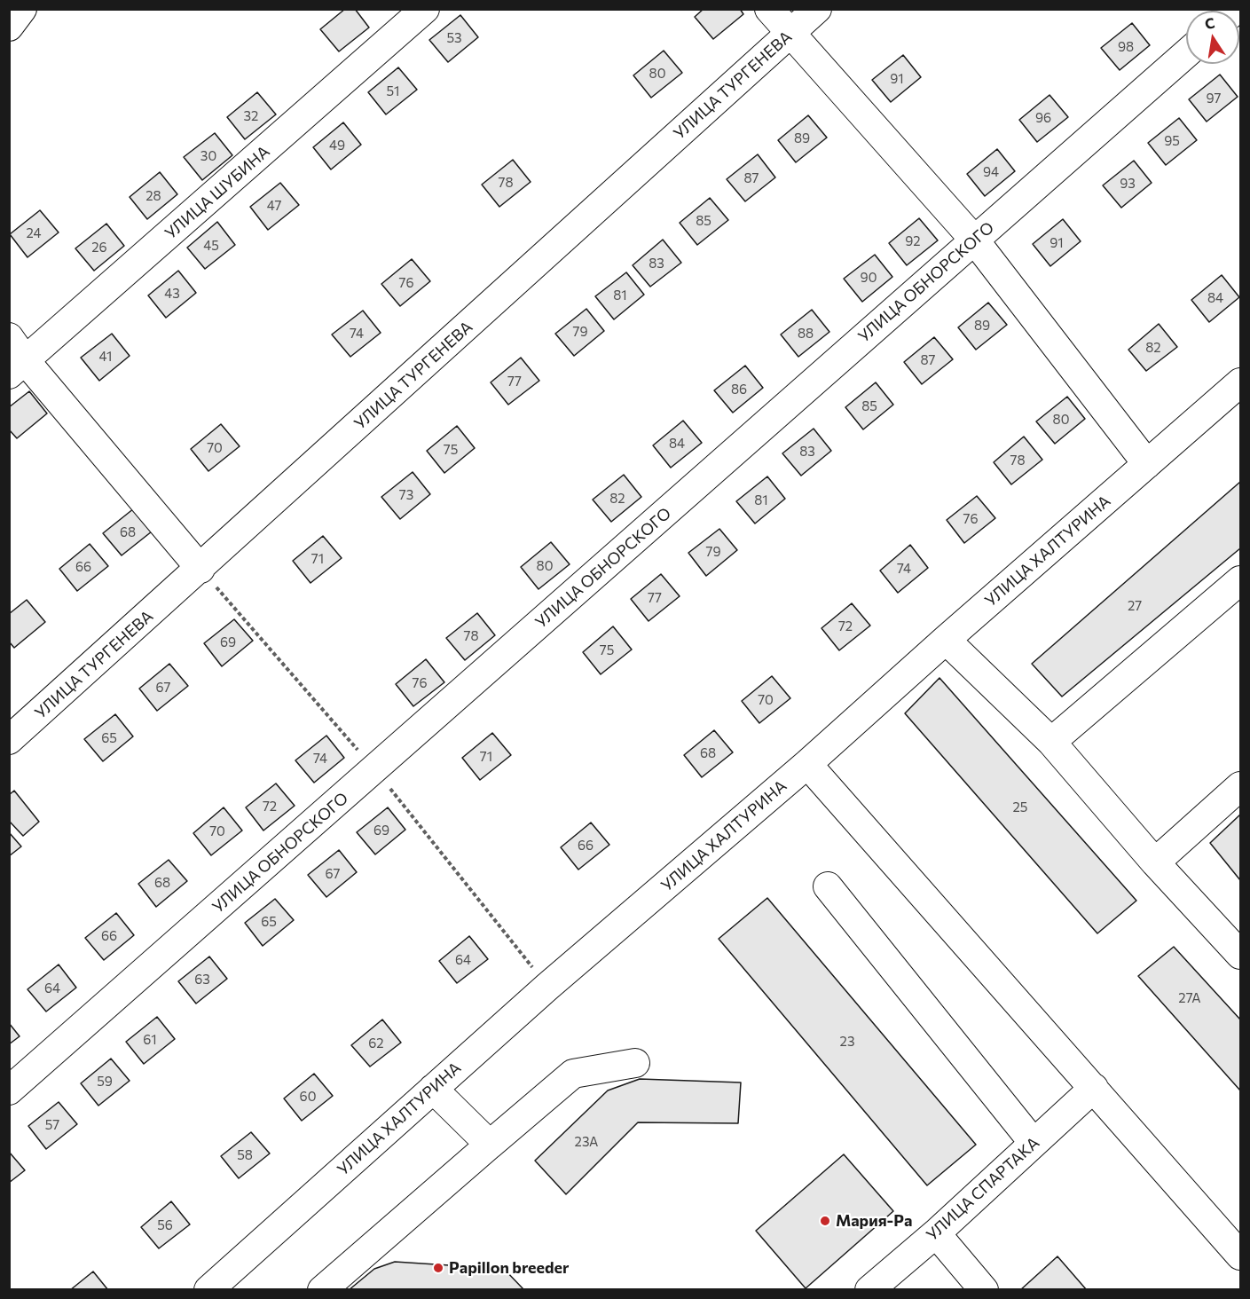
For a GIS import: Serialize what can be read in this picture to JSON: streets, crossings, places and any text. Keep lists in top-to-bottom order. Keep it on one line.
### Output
{"streets":{"street":["УЛИЦА ТУРГЕНЕВА","УЛИЦА ШУБИНА","УЛИЦА ОБНОРСКОГО","УЛИЦА ХАЛТУРИНА","УЛИЦА СПАРТАКА"]},"places":["Мария-Ра","Papillon breeder"],"house_numbers":["53","98","80","91","51","97","32","96","89","95","49","30","94","87","78","93","28","47","85","24","92","91","45","26","83","90","76","43","81","84","89","79","74","88","82","41","87","77","86","85","80","84","70","75","83","78","73","82","81","76","68","79","71","80","66","74","77","27","72","78","69","75","76","67","70","65","68","71","74","72","25","69","70","66","67","68","65","66","64","63","64","27А","61","23","62","59","60","57","23А","58","56"],"north":"top"}
